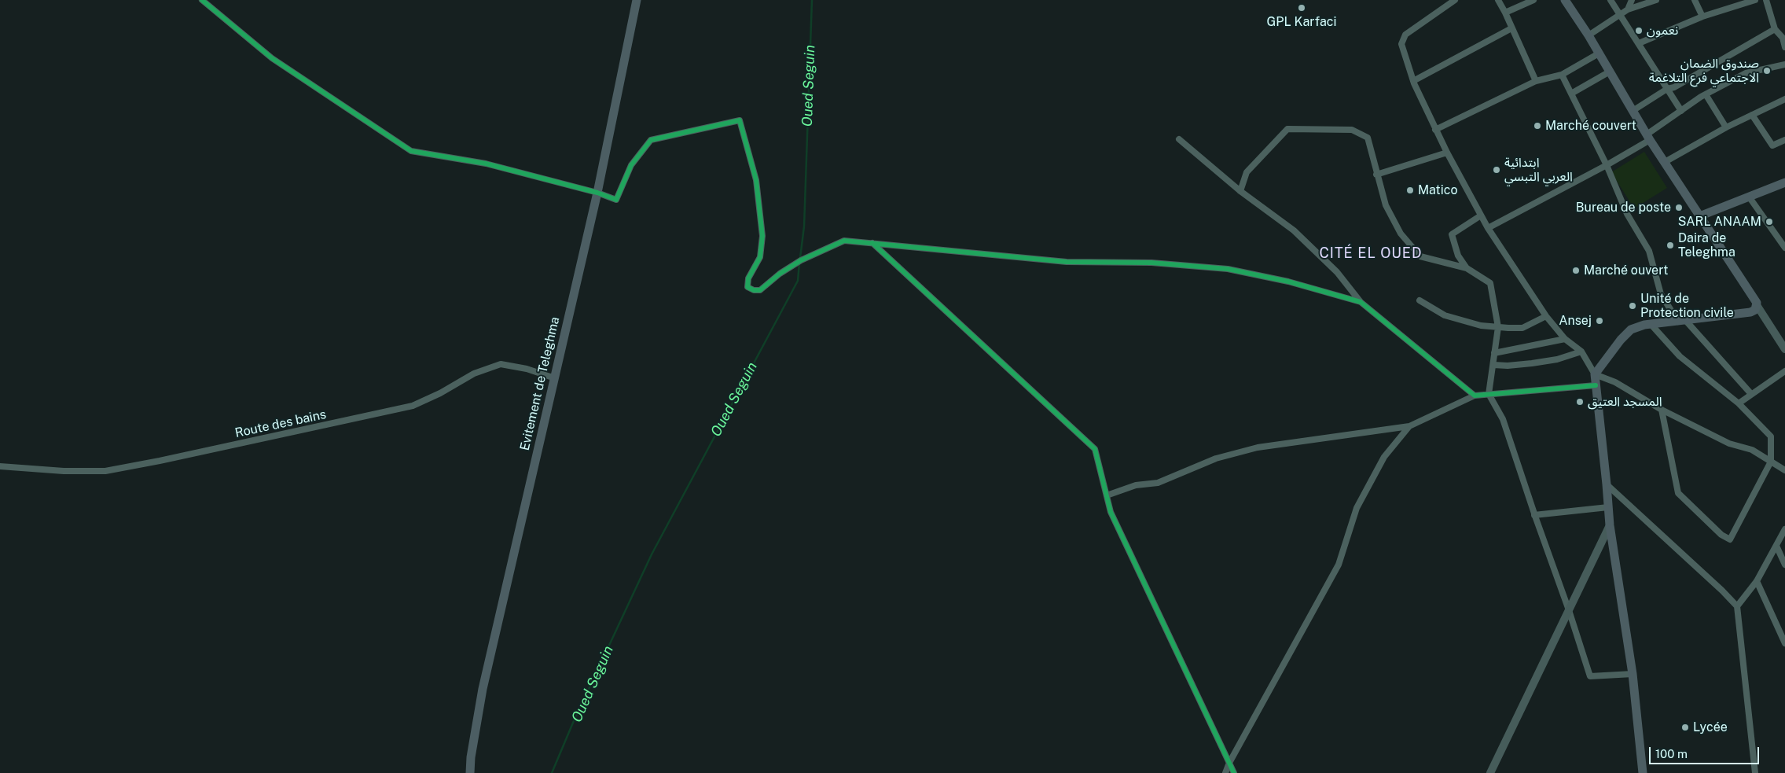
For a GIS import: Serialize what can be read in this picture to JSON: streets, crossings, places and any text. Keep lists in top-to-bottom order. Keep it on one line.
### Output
{"streets":{"main road":["Evitement de Teleghma"],"street":["Route des bains"]},"crossings":[["Evitement de Teleghma","Route des bains"]],"districts":["CITÉ EL OUED"],"water":["Oued Seguin"],"places":["GPL Karfaci","نعمون","صندوق الضمان الاجتماعي فرع التلاغمة","Marché couvert","ابتدائية العربي التبسي","Matico","Bureau de poste","SARL ANAAM","Daira de Teleghma","Marché ouvert","Unité de Protection civile","Ansej","المسجد العتيق","Lycée"],"scale_bar":"100 m"}
